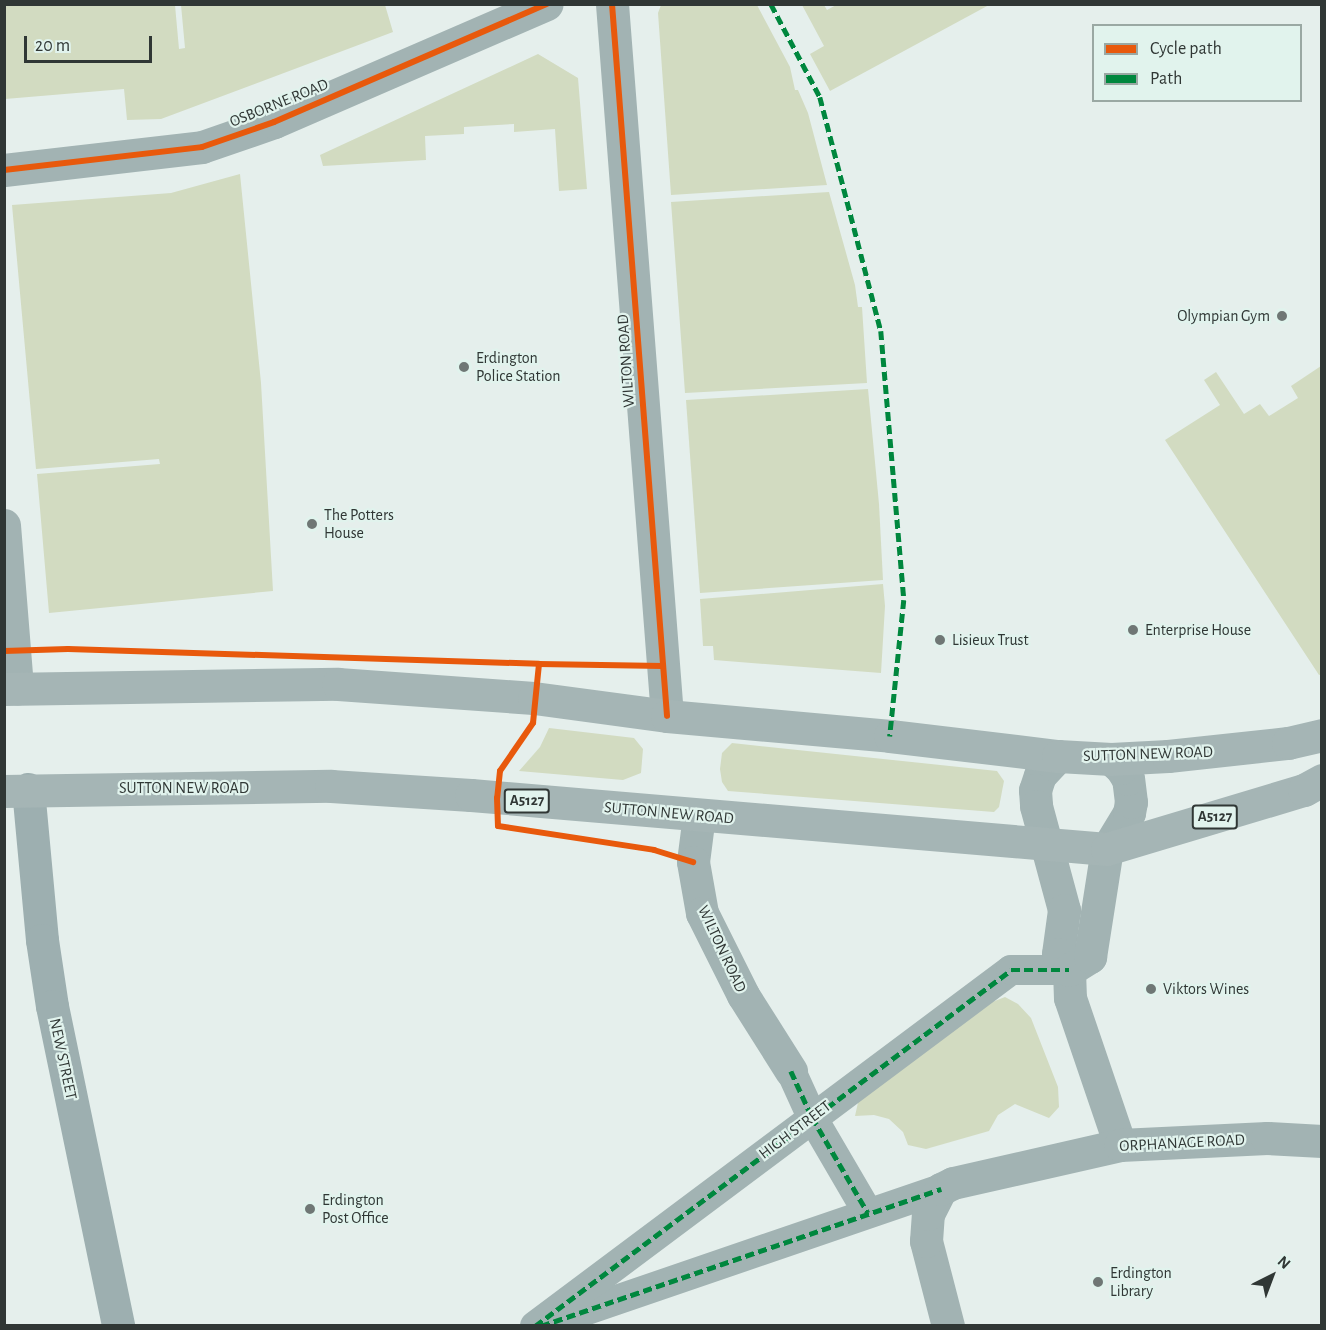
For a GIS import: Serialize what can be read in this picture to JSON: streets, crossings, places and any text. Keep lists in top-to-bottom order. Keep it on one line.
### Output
{"streets":{"main road":["SUTTON NEW ROAD","A5127","NEW STREET"],"street":["OSBORNE ROAD","WILTON ROAD","HIGH STREET","ORPHANAGE ROAD"]},"crossings":[["WILTON ROAD","SUTTON NEW ROAD"],["SUTTON NEW ROAD","NEW STREET"]],"places":["Olympian Gym","Erdington Police Station","The Potters House","Enterprise House","Lisieux Trust","Viktors Wines","Erdington Post Office","Erdington Library"],"legend":["Cycle path","Path"],"scale_bar":"20 m","north":"top right"}
